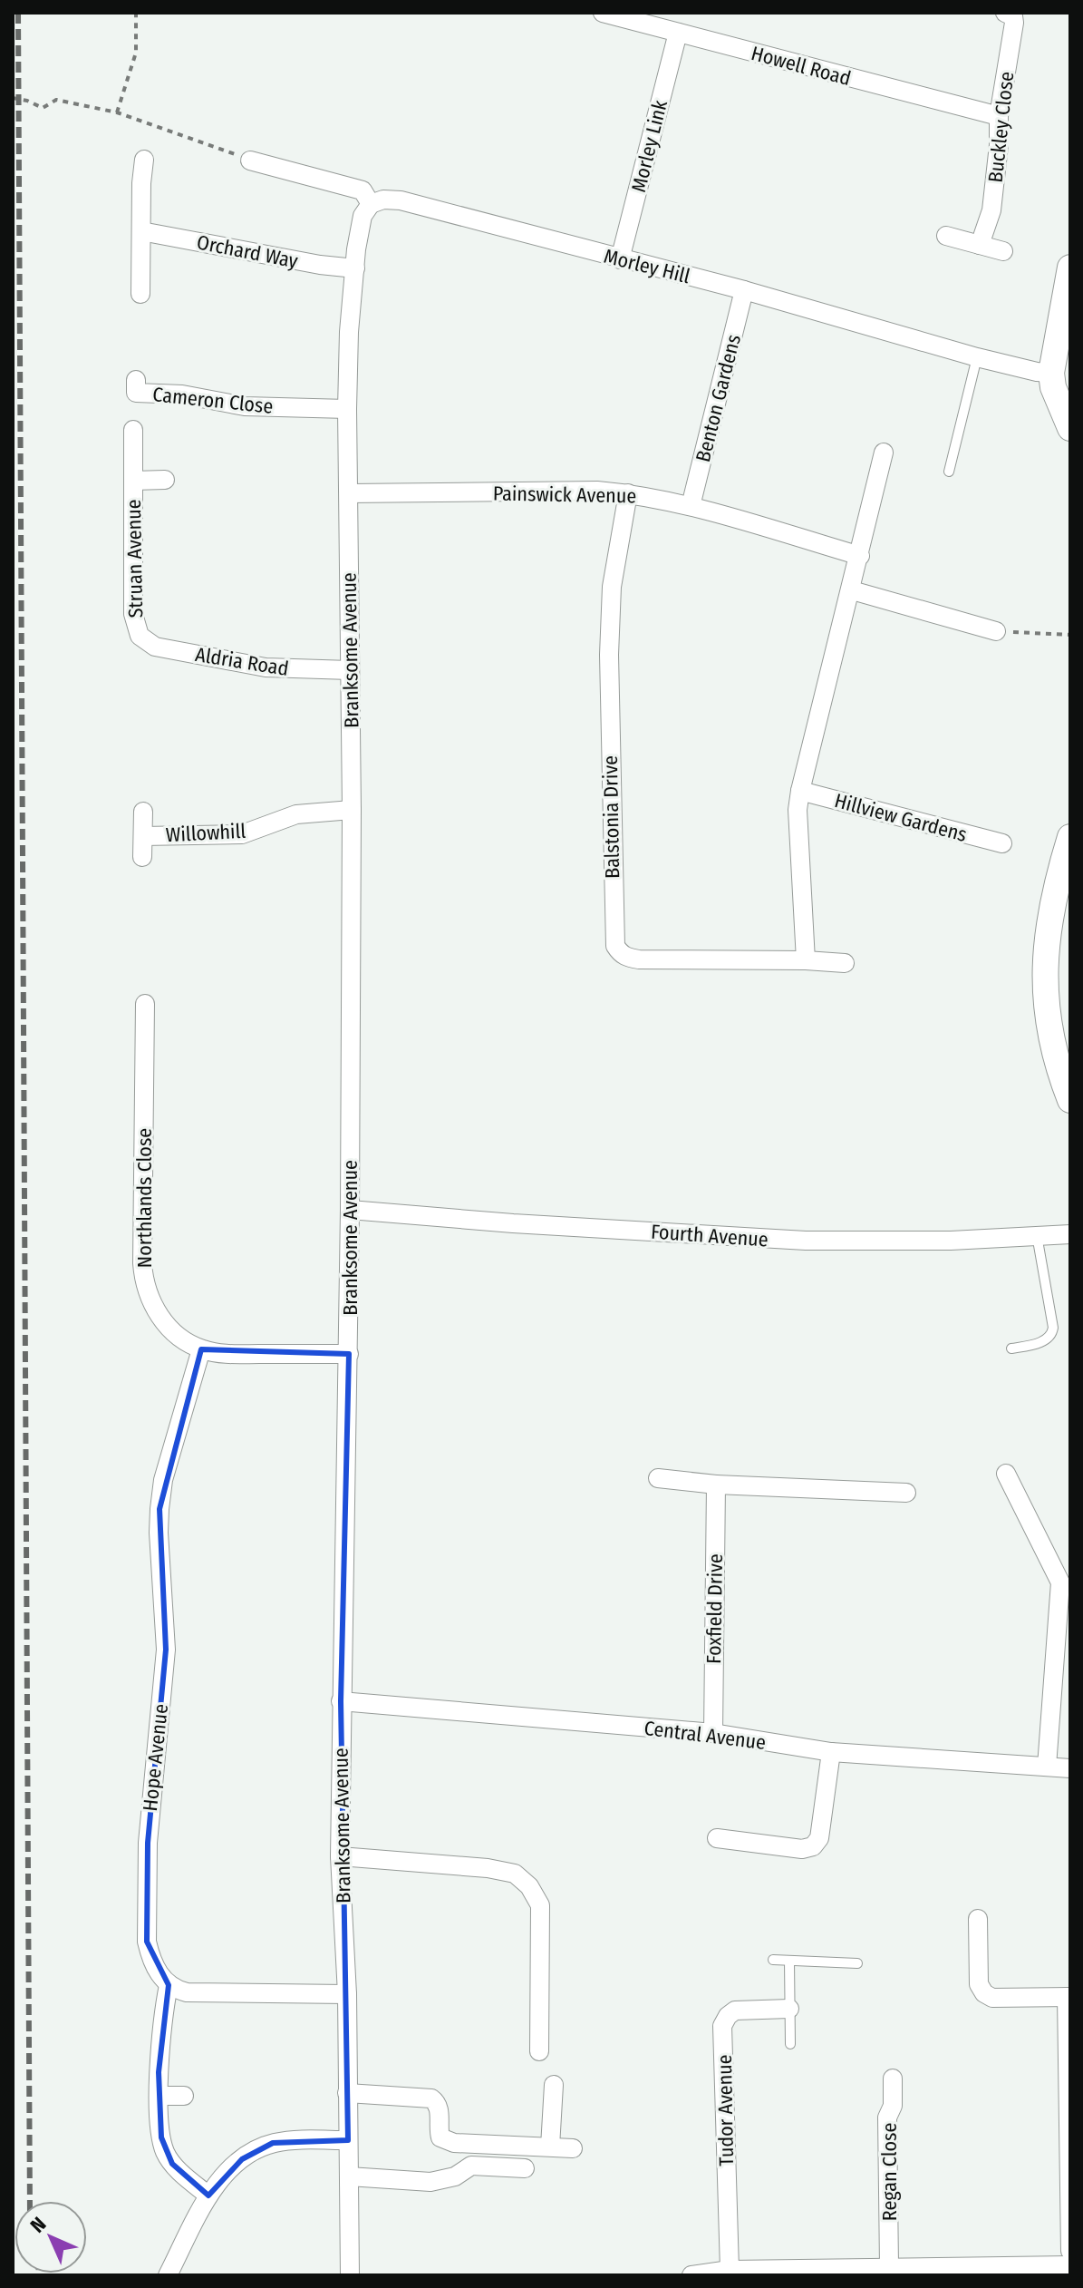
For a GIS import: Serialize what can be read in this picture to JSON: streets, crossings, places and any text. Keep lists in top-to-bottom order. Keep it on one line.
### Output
{"streets":{"street":["Howell Road","Buckley Close","Morley Link","Orchard Way","Morley Hill","Benton Gardens","Cameron Close","Painswick Avenue","Struan Avenue","Branksome Avenue","Aldria Road","Balstonia Drive","Hillview Gardens","Willowhill","Northlands Close","Fourth Avenue","Foxfield Drive","Central Avenue","Hope Avenue","Tudor Avenue","Regan Close"]},"crossings":[["Howell Road","Buckley Close"],["Howell Road","Morley Link"],["Morley Link","Morley Hill"],["Orchard Way","Branksome Avenue"],["Morley Hill","Benton Gardens"],["Morley Hill","Branksome Avenue"],["Benton Gardens","Painswick Avenue"],["Cameron Close","Branksome Avenue"],["Painswick Avenue","Branksome Avenue"],["Painswick Avenue","Balstonia Drive"],["Struan Avenue","Aldria Road"],["Branksome Avenue","Aldria Road"],["Branksome Avenue","Willowhill"],["Branksome Avenue","Northlands Close"],["Branksome Avenue","Fourth Avenue"],["Branksome Avenue","Central Avenue"],["Northlands Close","Hope Avenue"],["Foxfield Drive","Central Avenue"]],"north":"top left"}
